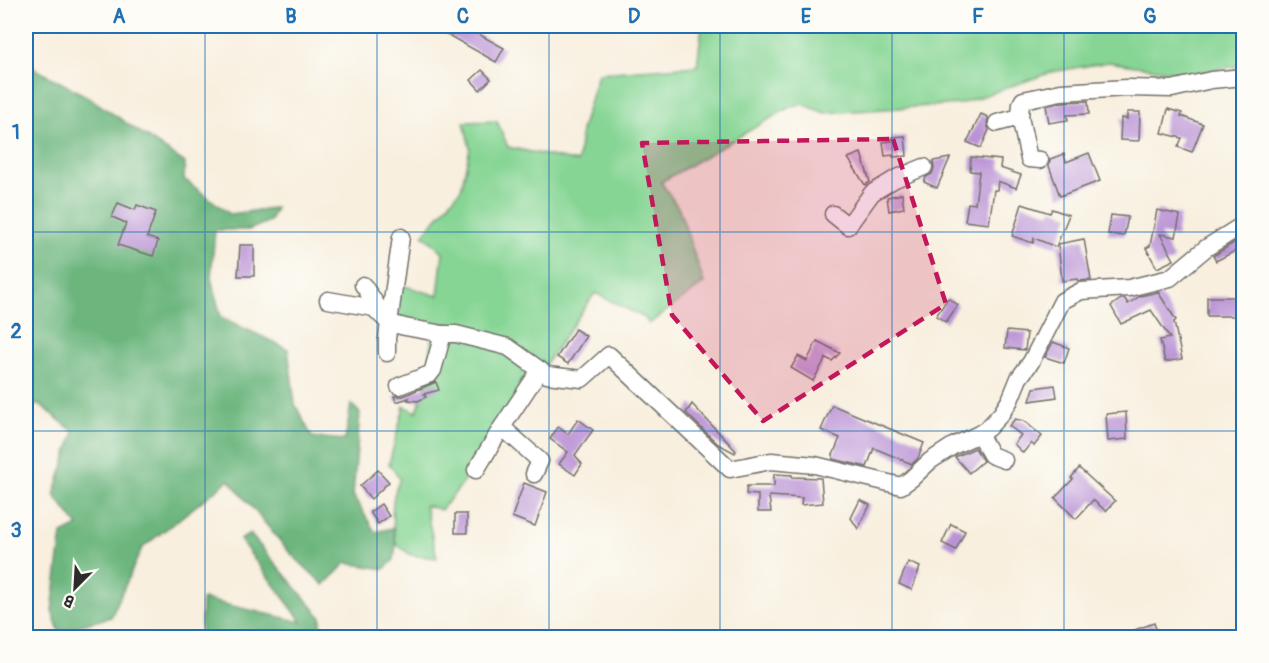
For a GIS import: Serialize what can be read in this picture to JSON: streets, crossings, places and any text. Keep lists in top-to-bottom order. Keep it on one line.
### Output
{"north":"bottom left","grid":{"columns":["A","B","C","D","E","F","G"],"rows":["1","2","3"]}}
